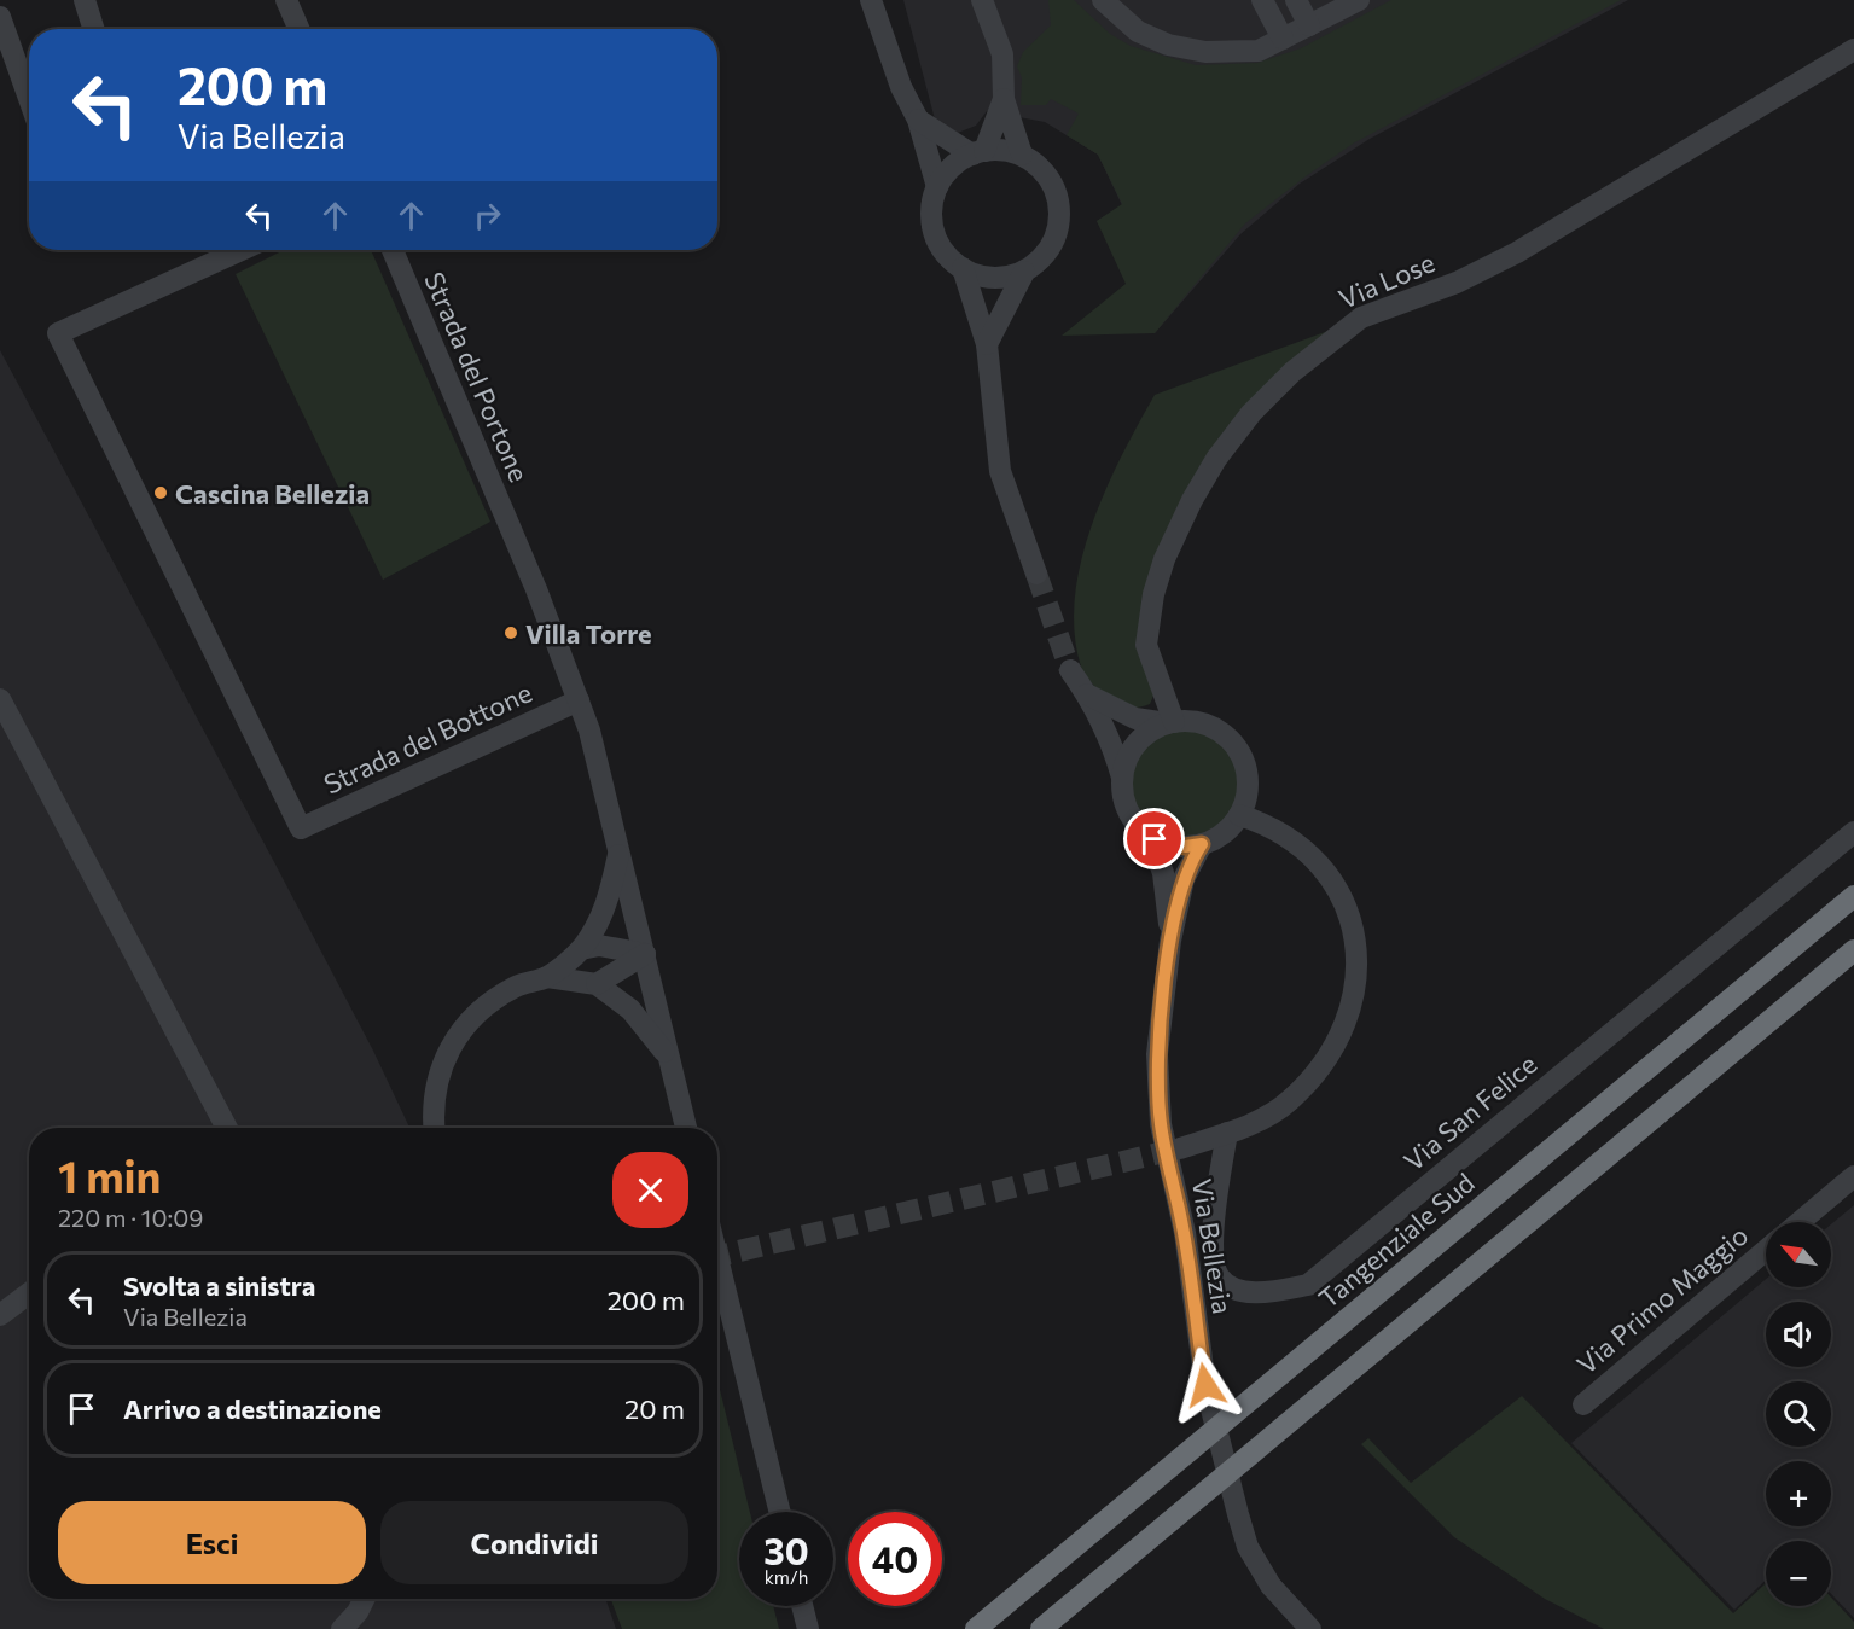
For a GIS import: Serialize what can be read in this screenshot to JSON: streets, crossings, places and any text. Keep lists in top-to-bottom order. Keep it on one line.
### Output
{"streets":{"highway":["Tangenziale Sud"],"street":["Via Lose","Strada del Portone","Strada del Bottone","Via San Felice","Via Bellezia","Via Primo Maggio"]},"crossings":[["Via Lose","Via Bellezia"],["Strada del Portone","Strada del Bottone"]],"places":["Cascina Bellezia","Villa Torre"],"north":"top left","page":{"turn":["200 m","Via Bellezia"],"heading":["1 min","220 m · 10:09"],"map_buttons":["+","−"],"list":[{"name":"Svolta a sinistra","note":"Via Bellezia","value":"200 m"},{"name":"Arrivo a destinazione","value":"20 m"}],"buttons":["Esci","Condividi"],"speed":"30 km/h","limit":"40"}}
